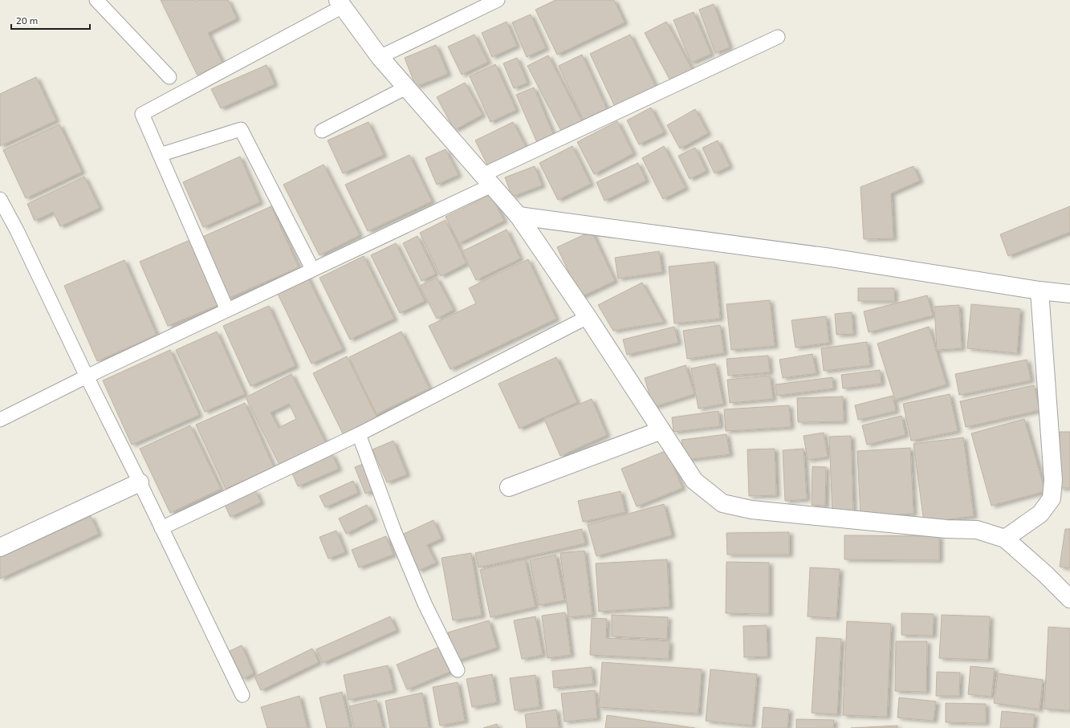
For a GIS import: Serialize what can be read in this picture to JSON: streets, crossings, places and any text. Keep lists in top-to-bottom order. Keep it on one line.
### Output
{"scale_bar":"20 m"}
